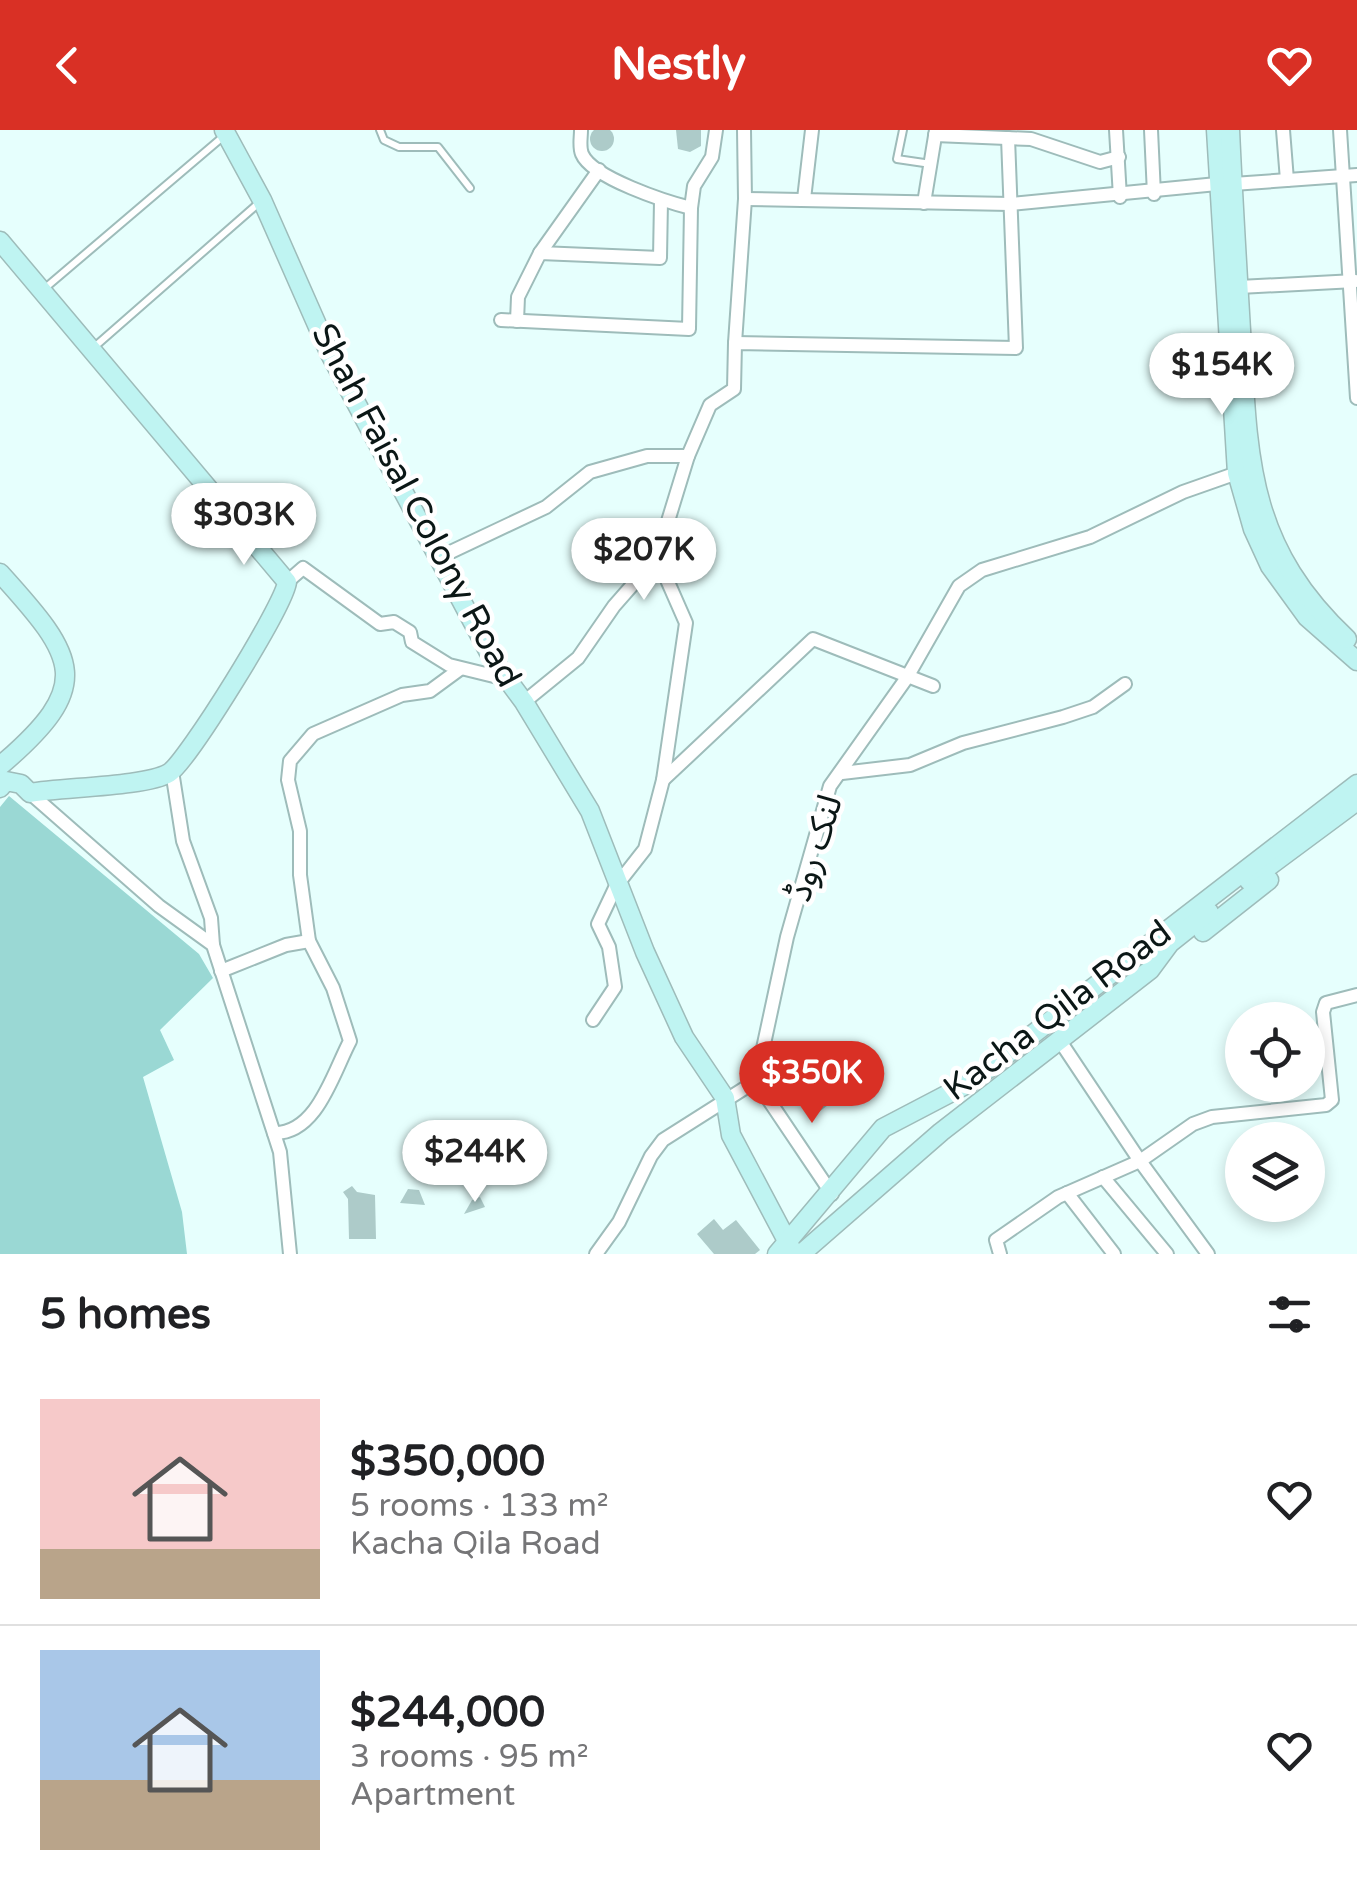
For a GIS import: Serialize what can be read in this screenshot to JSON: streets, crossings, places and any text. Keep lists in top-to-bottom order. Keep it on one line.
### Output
{"streets":{"street":["Shah Faisal Colony Road","لنک روڈ","Kacha Qila Road"]},"crossings":[["Shah Faisal Colony Road","Kacha Qila Road"]],"page":{"header":"Nestly","price":["$154K","$303K","$207K","$350K","$244K"],"heading":"5 homes","list":[{"name":"$350,000","note":"5 rooms · 133 m² · Kacha Qila Road"},{"name":"$244,000","note":"3 rooms · 95 m² · Apartment"}]}}
